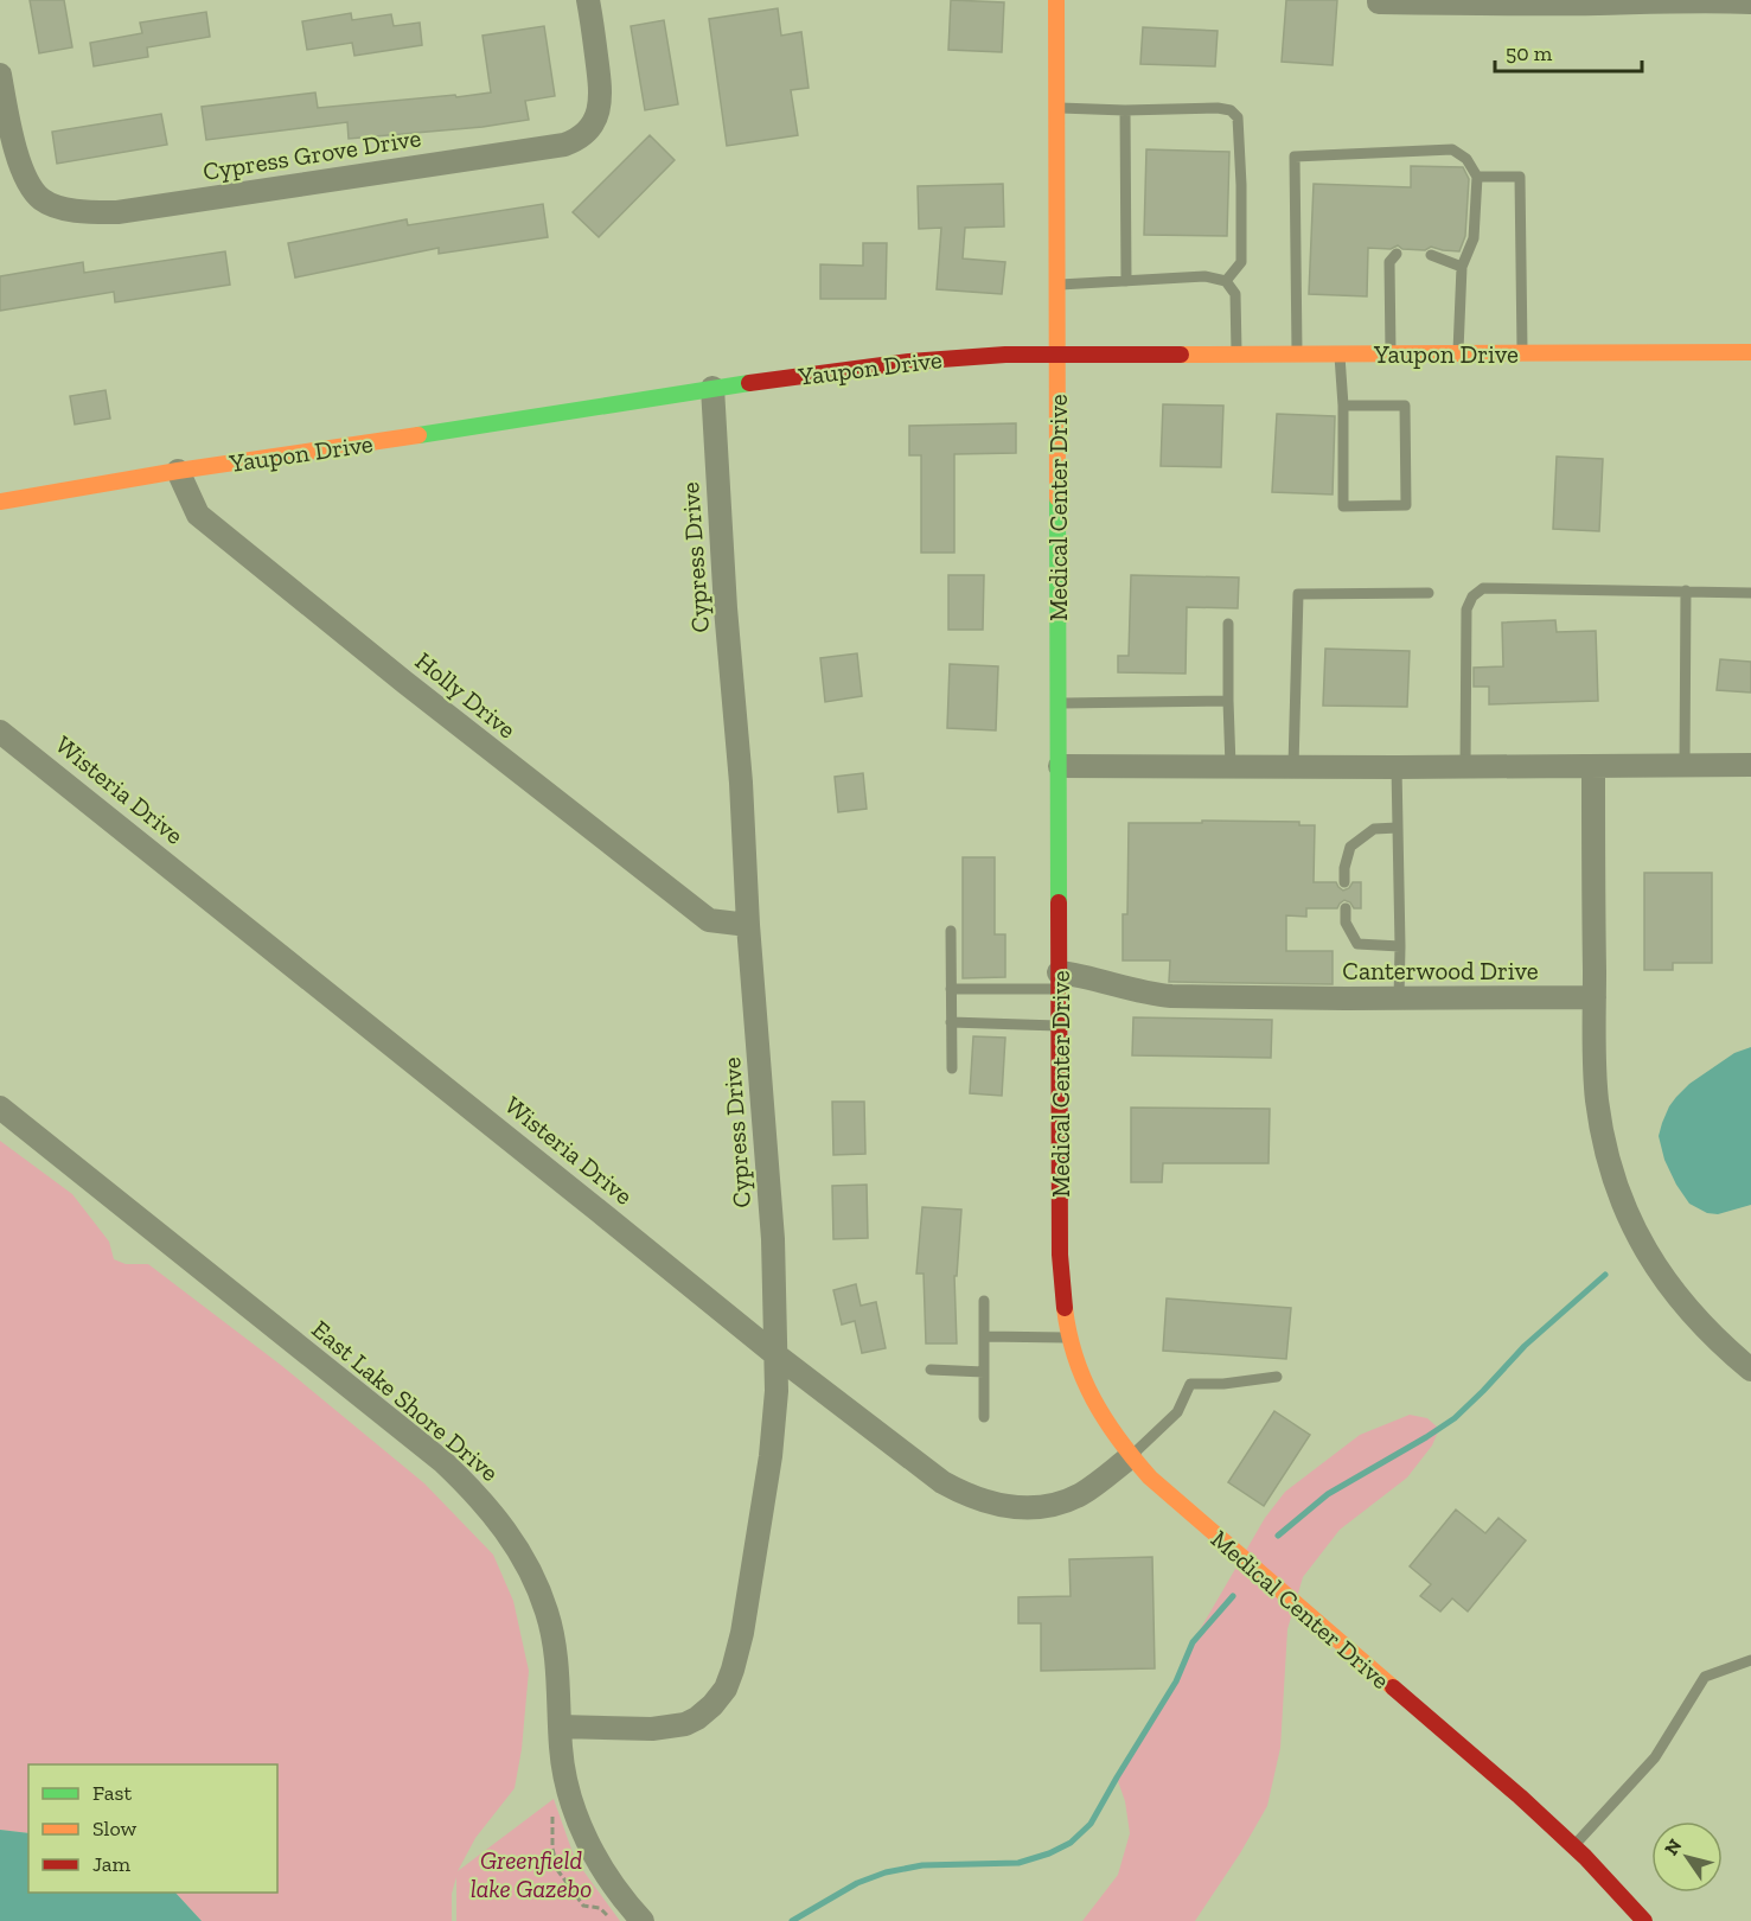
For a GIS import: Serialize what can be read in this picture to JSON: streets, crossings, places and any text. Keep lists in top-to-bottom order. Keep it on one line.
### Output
{"streets":{"street":["Cypress Grove Drive","Yaupon Drive","Medical Center Drive","Cypress Drive","Holly Drive","Wisteria Drive","Canterwood Drive","East Lake Shore Drive"]},"crossings":[["Yaupon Drive","Medical Center Drive"],["Yaupon Drive","Cypress Drive"],["Yaupon Drive","Holly Drive"],["Medical Center Drive","Wisteria Drive"],["Medical Center Drive","Canterwood Drive"],["Cypress Drive","Holly Drive"],["Cypress Drive","Wisteria Drive"],["Cypress Drive","East Lake Shore Drive"]],"parks":["Greenfield lake Gazebo"],"legend":["Fast","Slow","Jam"],"scale_bar":"50 m","north":"top left"}
